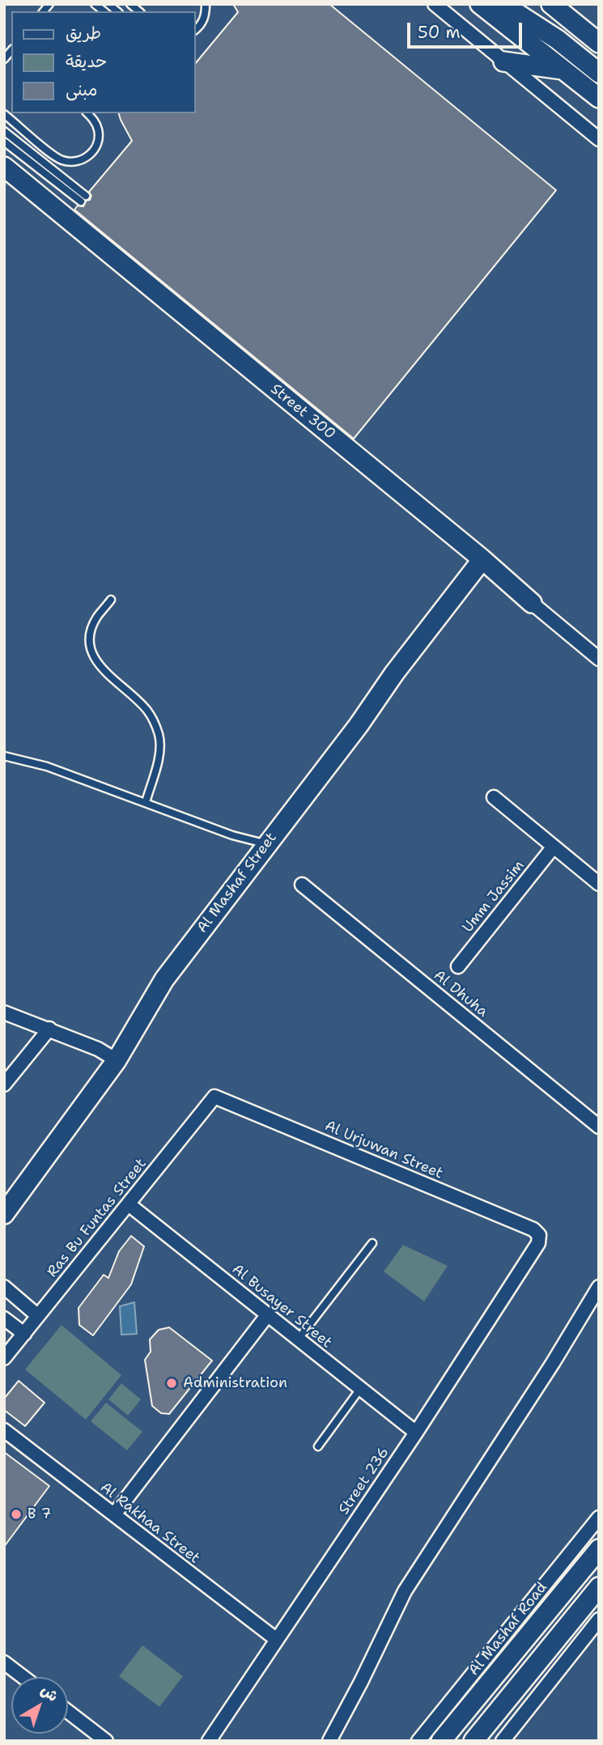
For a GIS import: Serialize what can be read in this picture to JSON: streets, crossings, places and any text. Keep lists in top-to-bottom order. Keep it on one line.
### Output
{"streets":{"street":["Street 300","Al Mashaf Street","Umm Jassim","Al Dhuha","Al Urjuwan Street","Ras Bu Funtas Street","Al Busayer Street","Street 236","Al Rakhaa Street","Al Mashaf Road"]},"crossings":[["Street 300","Al Mashaf Street"],["Al Urjuwan Street","Ras Bu Funtas Street"],["Al Urjuwan Street","Street 236"],["Ras Bu Funtas Street","Al Busayer Street"],["Al Busayer Street","Street 236"],["Street 236","Al Rakhaa Street"]],"places":["Administration","B 7"],"legend":["طريق","حديقة","مبنى"],"scale_bar":"50 m","north":"top right"}
